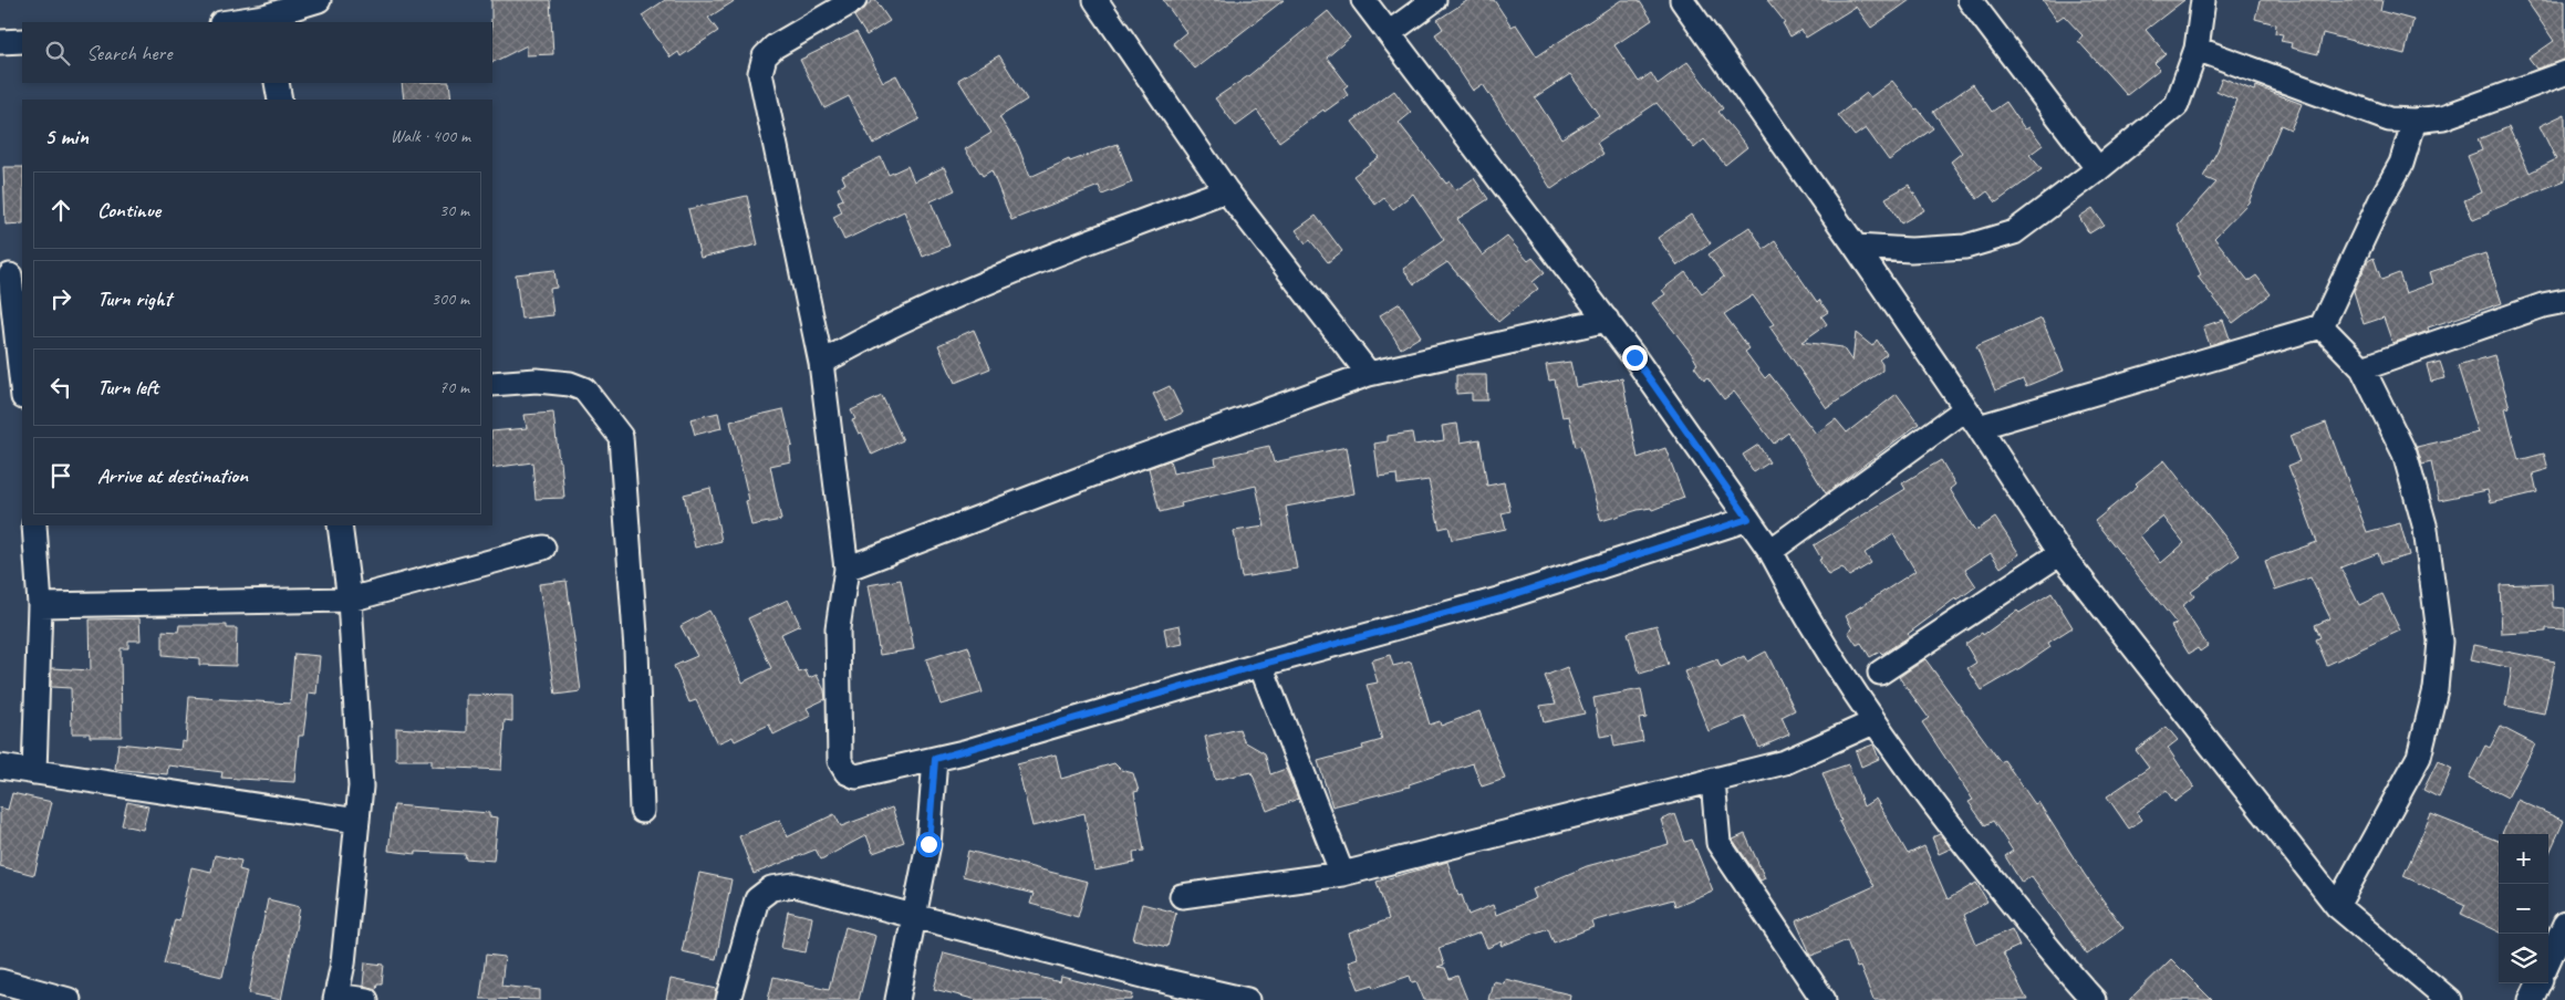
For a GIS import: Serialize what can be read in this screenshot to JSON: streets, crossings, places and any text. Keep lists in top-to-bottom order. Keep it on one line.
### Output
{"page":{"search":"Search here","heading":["5 min","Walk · 400 m"],"list":[["Continue","30 m"],["Turn right","300 m"],["Turn left","70 m"],"Arrive at destination"],"map_buttons":["+","−"]}}
